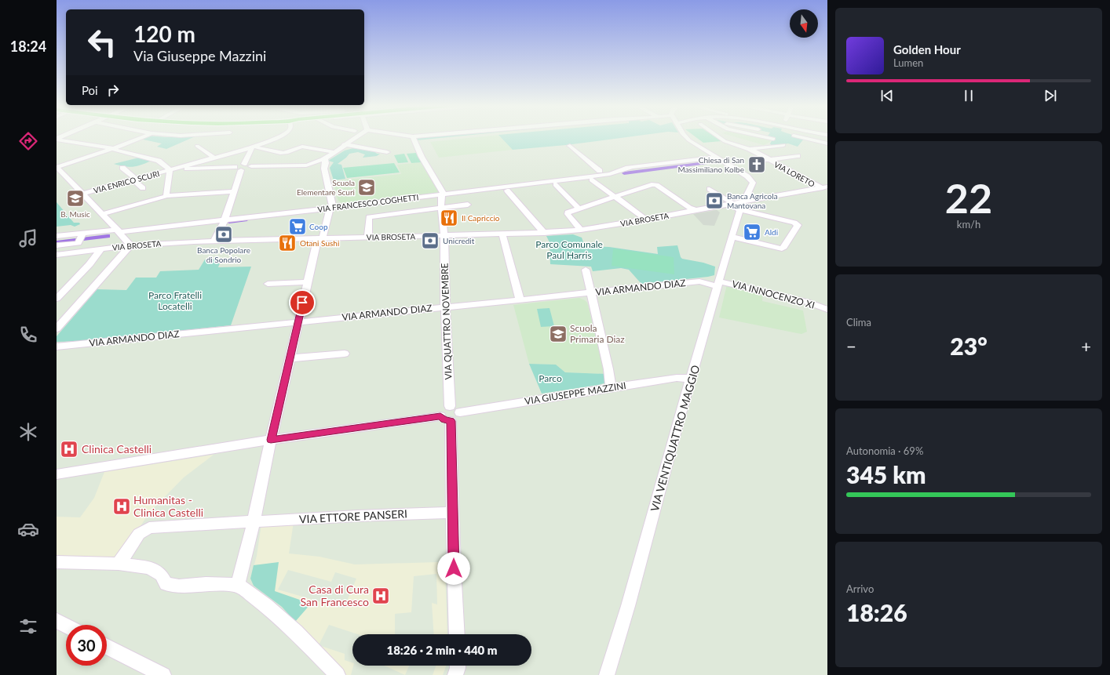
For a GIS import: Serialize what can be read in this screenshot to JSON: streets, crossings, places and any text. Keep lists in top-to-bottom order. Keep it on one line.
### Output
{"streets":{"street":["VIA LORETO","VIA ENRICO SCURI","VIA FRANCESCO COGHETTI","VIA BROSETA","VIA ARMANDO DIAZ","VIA INNOCENZO XI","VIA QUATTRO NOVEMBRE","VIA GIUSEPPE MAZZINI","VIA VENTIQUATTRO MAGGIO","VIA ETTORE PANSERI"]},"crossings":[["VIA LORETO","VIA BROSETA"],["VIA FRANCESCO COGHETTI","VIA QUATTRO NOVEMBRE"],["VIA BROSETA","VIA QUATTRO NOVEMBRE"],["VIA BROSETA","VIA VENTIQUATTRO MAGGIO"],["VIA ARMANDO DIAZ","VIA INNOCENZO XI"],["VIA ARMANDO DIAZ","VIA QUATTRO NOVEMBRE"],["VIA ARMANDO DIAZ","VIA VENTIQUATTRO MAGGIO"],["VIA INNOCENZO XI","VIA VENTIQUATTRO MAGGIO"],["VIA QUATTRO NOVEMBRE","VIA GIUSEPPE MAZZINI"],["VIA GIUSEPPE MAZZINI","VIA VENTIQUATTRO MAGGIO"]],"parks":["Parco Comunale Paul Harris","Parco Fratelli Locatelli","Parco"],"places":{"church":["Chiesa di San Massimiliano Kolbe"],"school or university":["Scuola Elementare Scuri","B. Music","Scuola Primaria Diaz"],"bank":["Banca Agricola Mantovana","Banca Popolare di Sondrio","Unicredit"],"restaurant":["Il Capriccio","Otani Sushi"],"supermarket":["Coop","Aldi"],"hospital":["Clinica Castelli","Humanitas - Clinica Castelli","Casa di Cura San Francesco"]},"north":"bottom","page":{"tabs":"18:24","turn":["120 m","Via Giuseppe Mazzini"],"song":["Golden Hour","Lumen"],"then":"Poi","tile":[["22","km/h"],"Clima",["Autonomia · 69%","345 km"],["Arrivo","18:26"]],"heat":["−","23°","+"],"limit":"30","trip":"18:26 · 2 min · 440 m"}}
